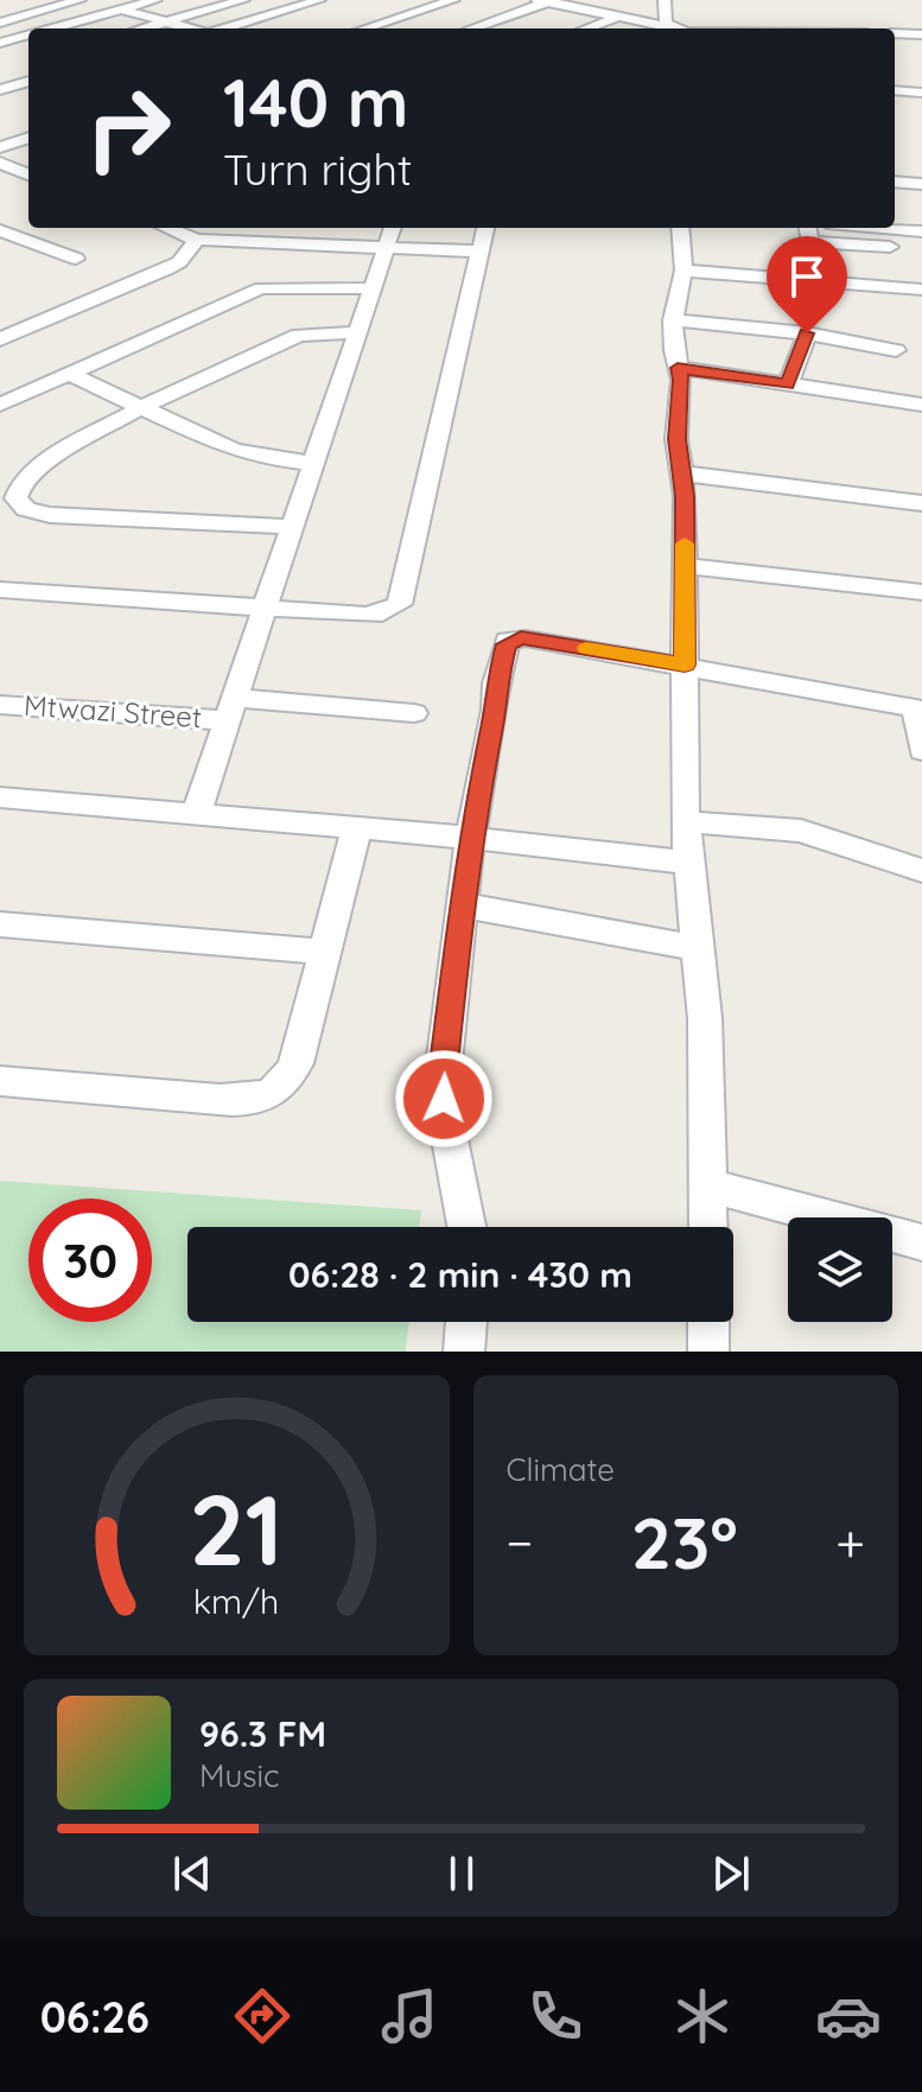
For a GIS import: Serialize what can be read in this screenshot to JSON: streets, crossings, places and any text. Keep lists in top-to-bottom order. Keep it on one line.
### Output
{"streets":{"street":["Mtwazi Street"]},"page":{"turn":["140 m","Turn right"],"limit":"30","trip":"06:28 · 2 min · 430 m","tile":"Climate","heat":["−","23°","+"],"song":["96.3 FM","Music"],"tabs":"06:26","gauge":["21","km/h"]}}
